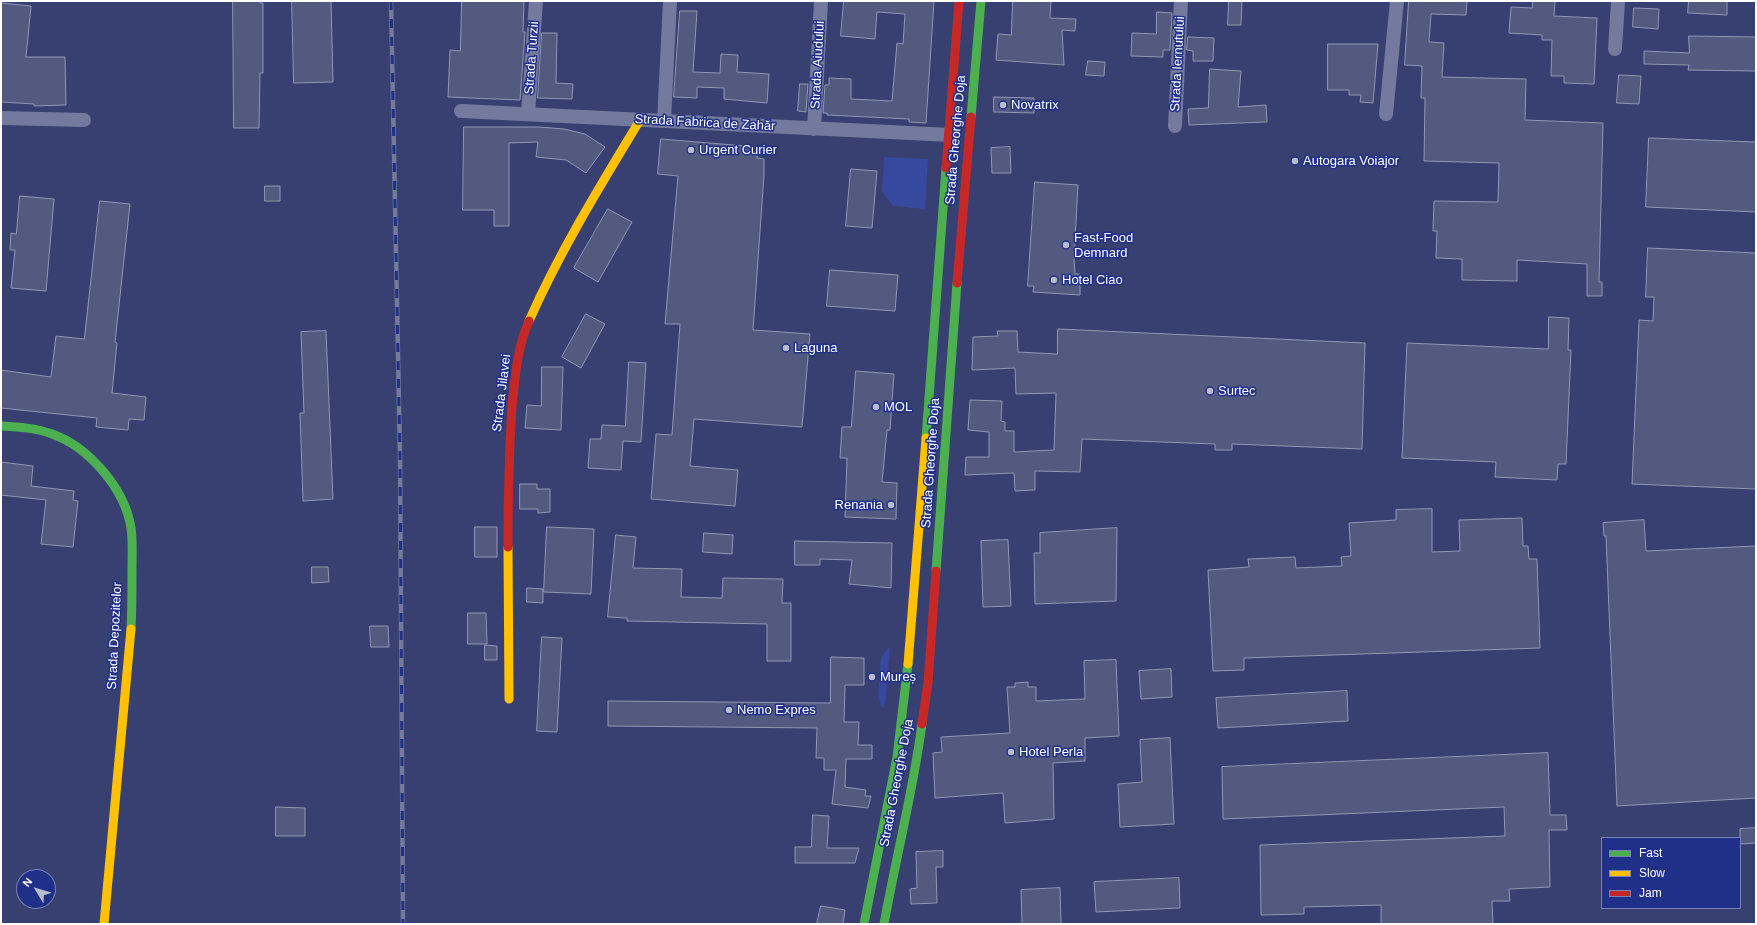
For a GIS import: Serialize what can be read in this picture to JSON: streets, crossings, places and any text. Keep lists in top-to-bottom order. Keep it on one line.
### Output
{"streets":{"main road":["Strada Gheorghe Doja","Strada Jilavei","Strada Depozitelor"],"street":["Strada Turzii","Strada Iernutului","Strada Aiudului","Strada Fabrica de Zahăr"]},"crossings":[["Strada Turzii","Strada Fabrica de Zahăr"],["Strada Aiudului","Strada Fabrica de Zahăr"],["Strada Fabrica de Zahăr","Strada Gheorghe Doja"],["Strada Fabrica de Zahăr","Strada Jilavei"]],"places":["Novatrix","Urgent Curier","Autogara Voiajor","Fast-Food Demnard","Hotel Ciao","Laguna","Surtec","MOL","Renania","Mureș","Nemo Expres","Hotel Perla"],"legend":["Fast","Slow","Jam"],"north":"top left"}
